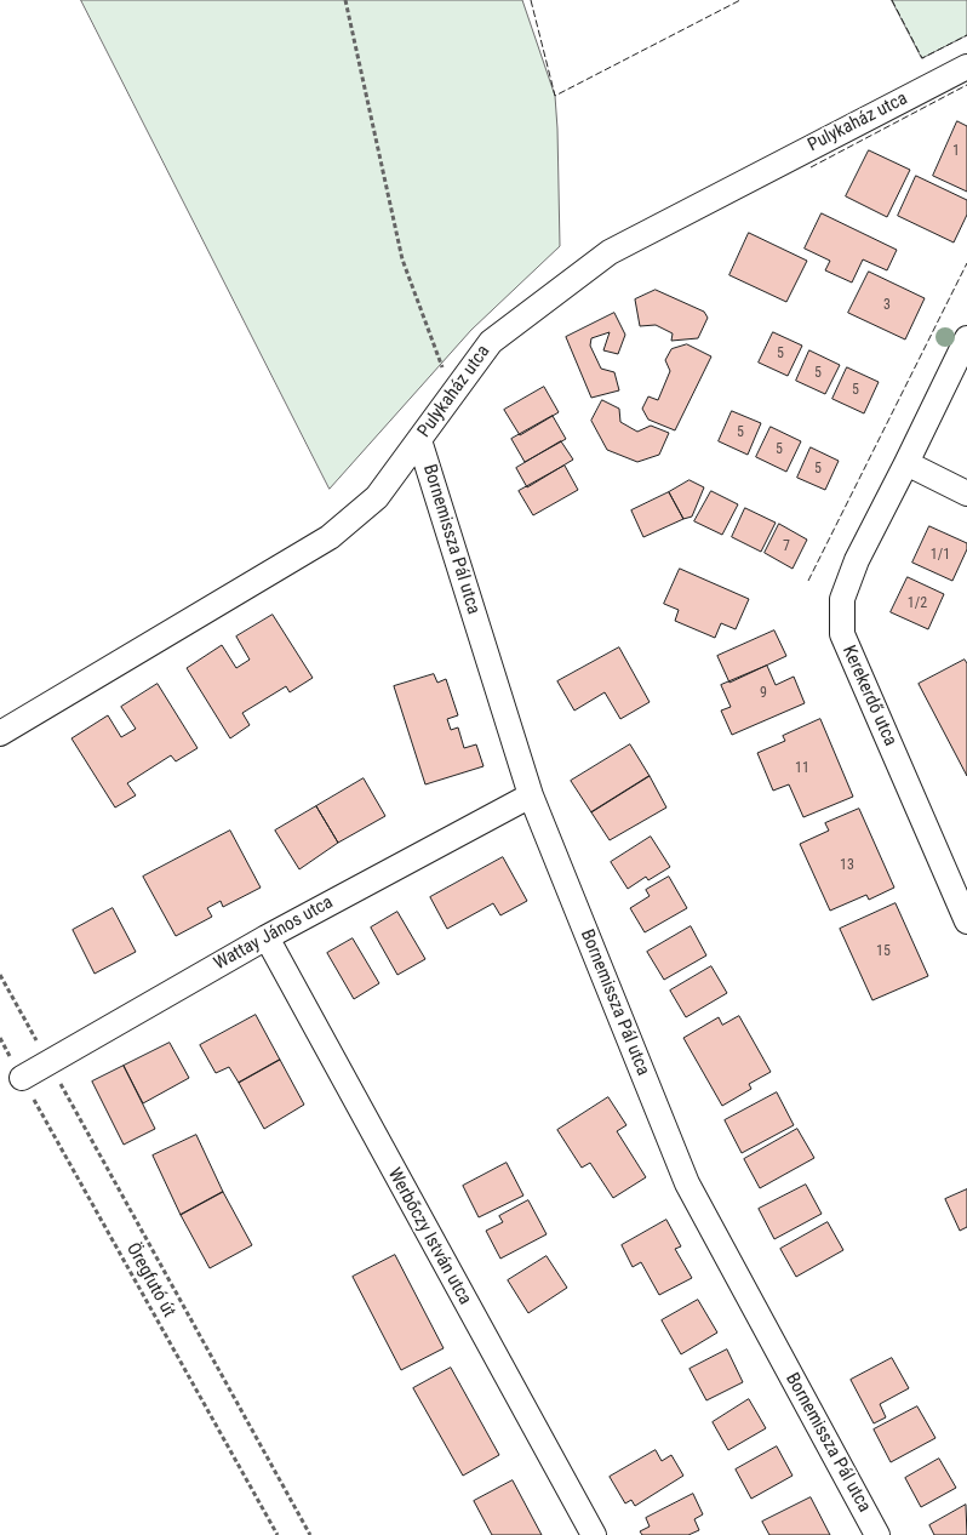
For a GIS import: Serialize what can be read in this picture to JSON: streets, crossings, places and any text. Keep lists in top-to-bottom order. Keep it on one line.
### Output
{"streets":{"street":["Pulykaház utca","Bornemissza Pál utca","Kerekerdő utca","Wattay János utca","Werbőczy István utca"],"path":["Öregfutó út"]},"crossings":[["Pulykaház utca","Bornemissza Pál utca"],["Bornemissza Pál utca","Wattay János utca"],["Wattay János utca","Werbőczy István utca"],["Wattay János utca","Öregfutó út"]],"house_numbers":["1","3","5","5","5","5","5","5","7","1/1","1/2","9","11","13","15"]}
